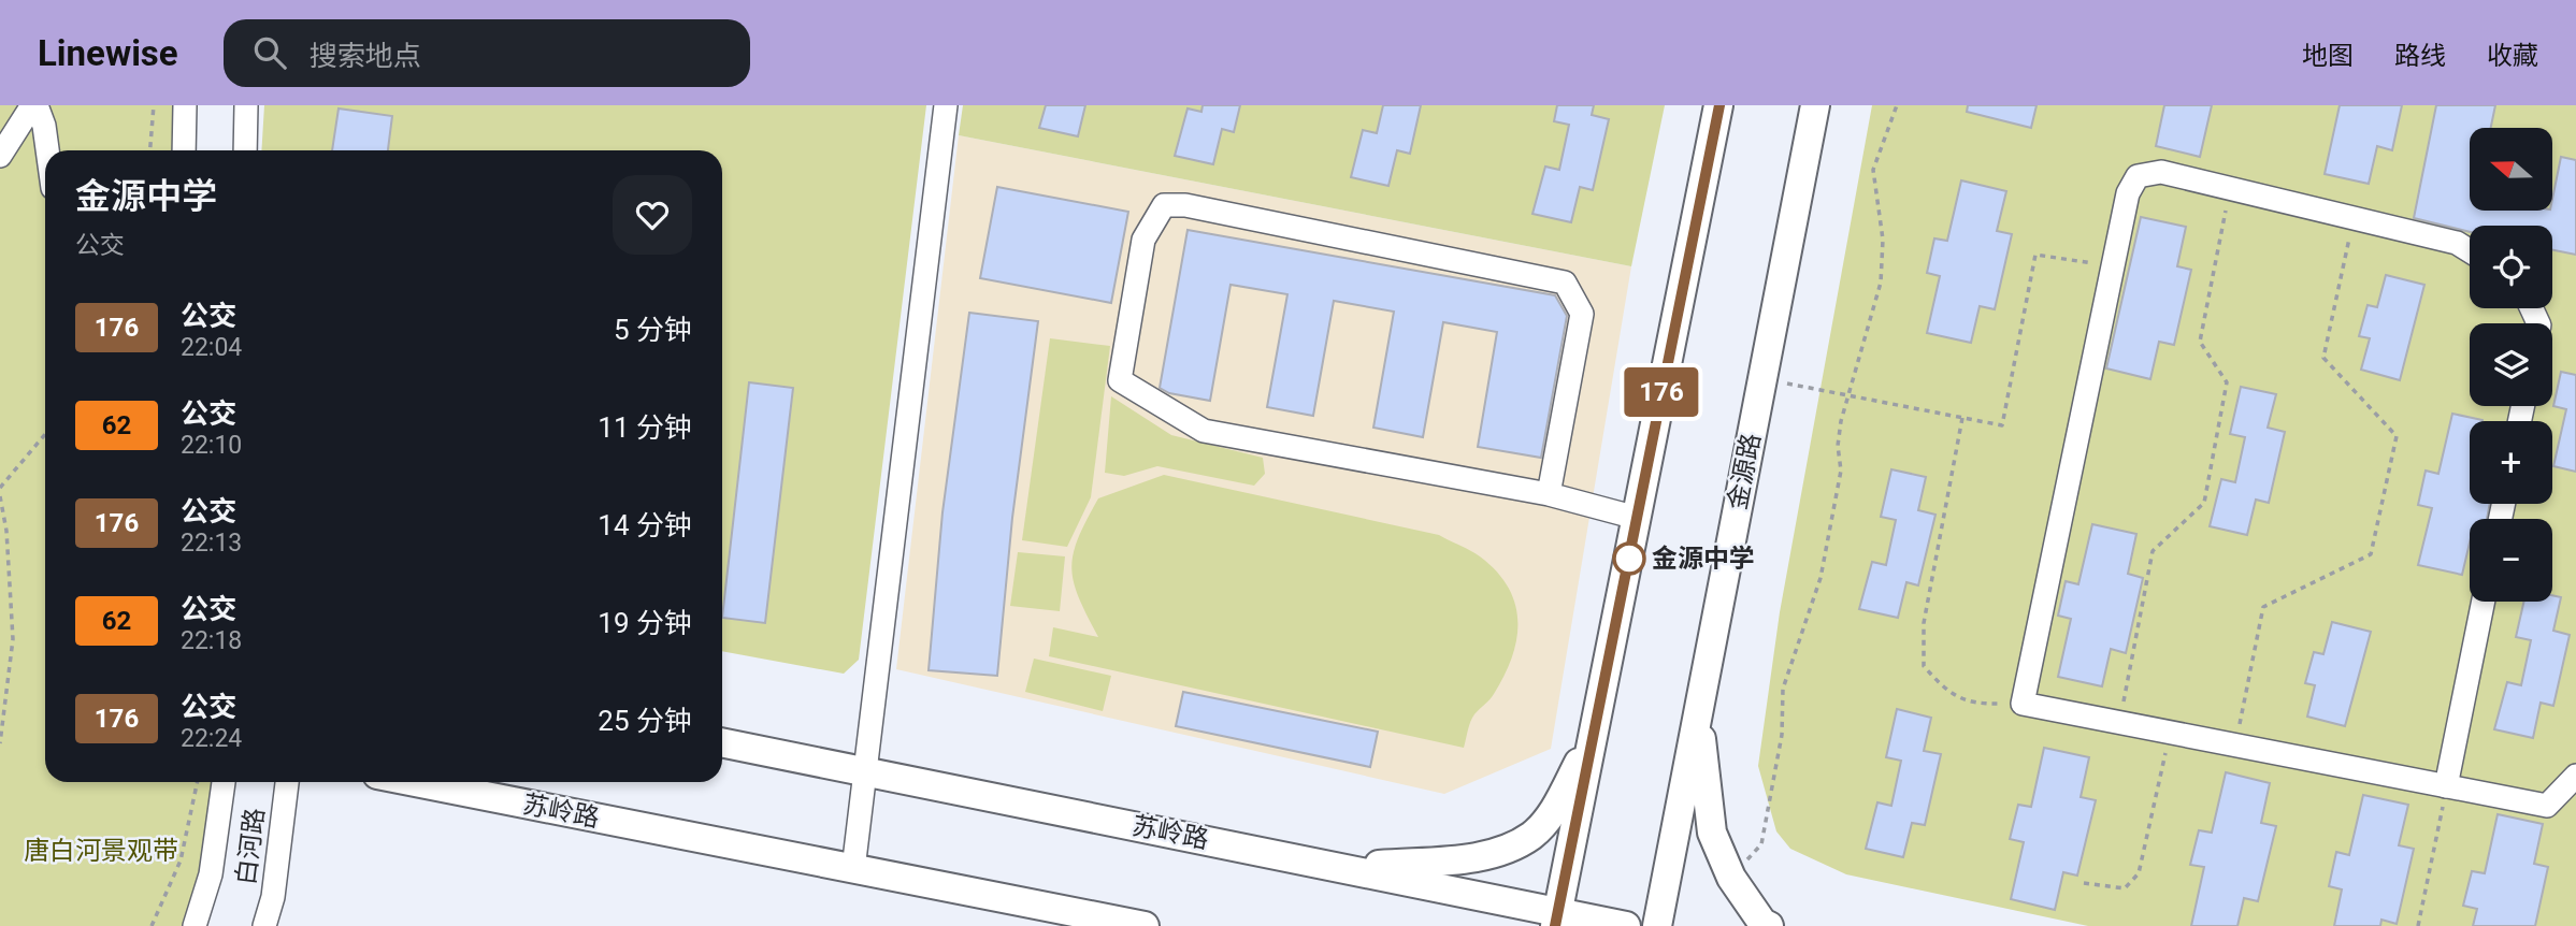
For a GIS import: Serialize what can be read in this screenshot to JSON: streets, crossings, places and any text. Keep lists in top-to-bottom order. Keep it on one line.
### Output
{"streets":{"main road":["金源路","苏岭路"],"street":["白河路"]},"parks":["唐白河景观带"],"places":["金源中学"],"lines":["bus line 176"],"north":"left","page":{"header":"Linewise","search":"搜索地点","nav":["地图","路线","收藏"],"on_map":"176","map_buttons":["+","−"],"heading":["金源中学","公交"],"list":[{"mark":"176","name":"公交","note":"22:04","value":"5 分钟"},{"mark":"62","name":"公交","note":"22:10","value":"11 分钟"},{"mark":"176","name":"公交","note":"22:13","value":"14 分钟"},{"mark":"62","name":"公交","note":"22:18","value":"19 分钟"},{"mark":"176","name":"公交","note":"22:24","value":"25 分钟"}]}}
